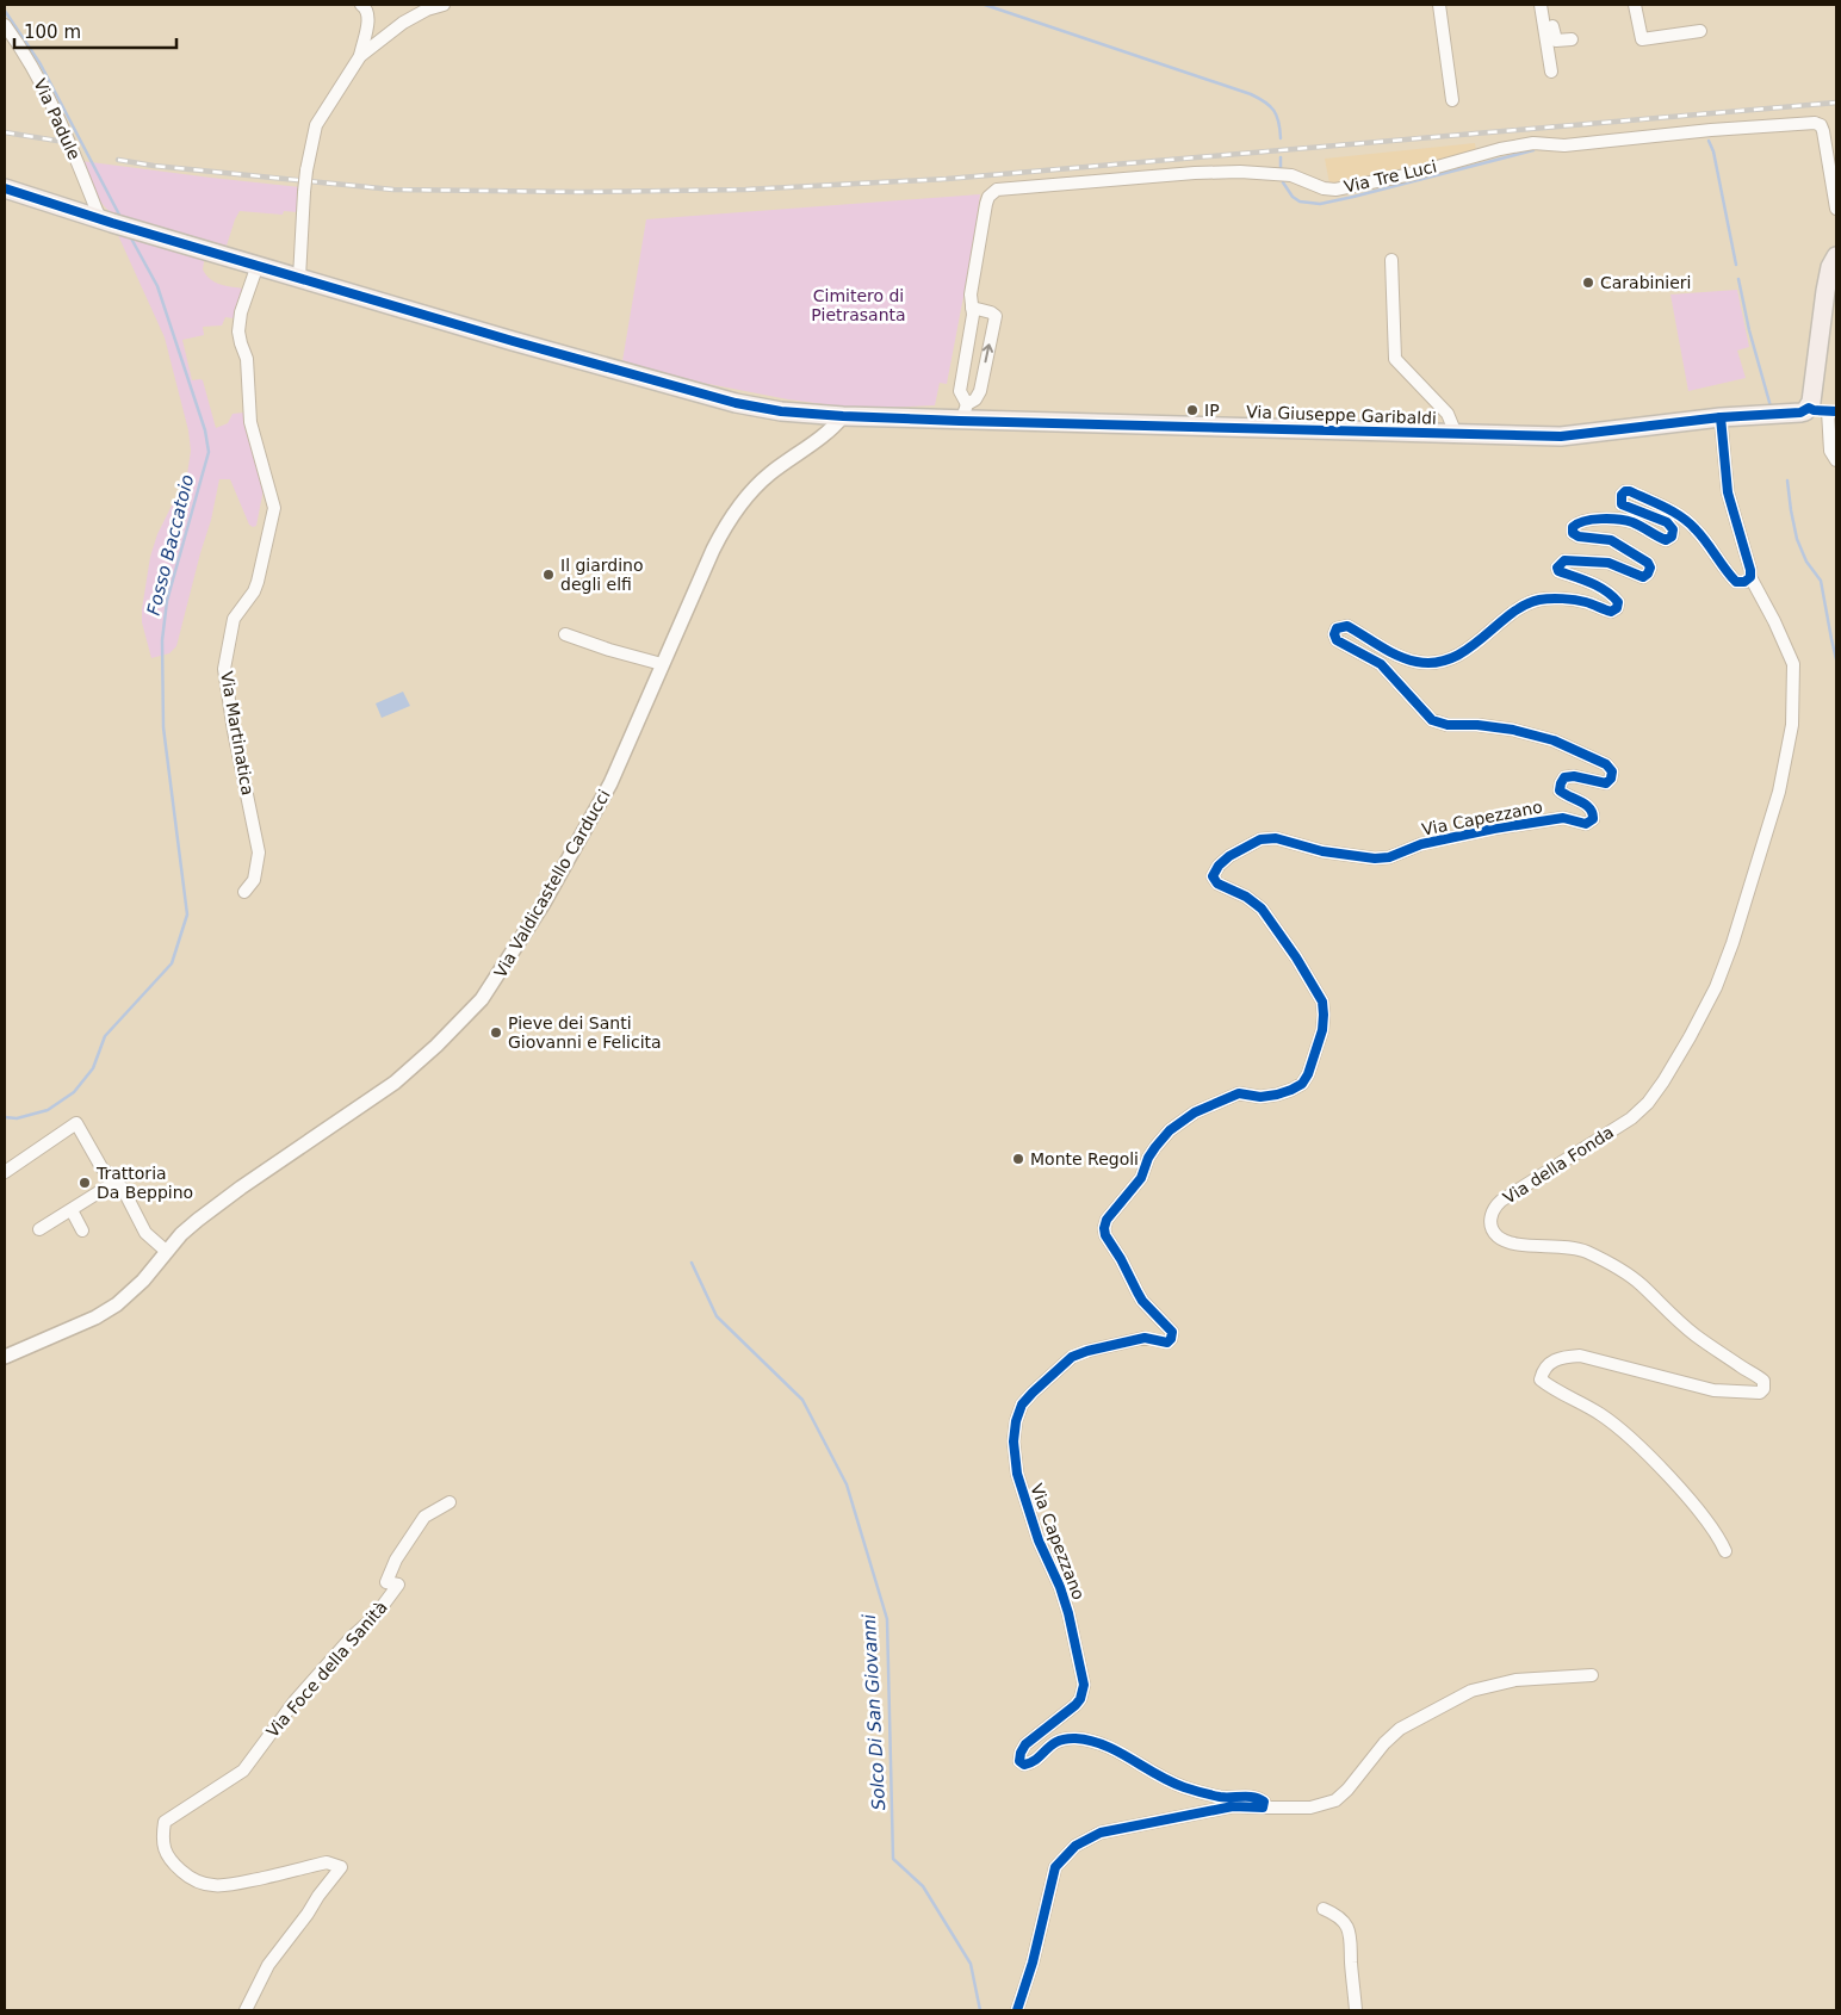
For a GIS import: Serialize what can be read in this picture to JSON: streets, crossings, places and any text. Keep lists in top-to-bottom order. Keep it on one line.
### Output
{"streets":{"main road":["Via Giuseppe Garibaldi"],"street":["Via Padule","Via Tre Luci","Via Martinatica","Via Capezzano","Via Valdicastello Carducci","Via della Fonda","Via Foce della Sanità"]},"crossings":[["Via Padule","Via Giuseppe Garibaldi"],["Via Tre Luci","Via Giuseppe Garibaldi"],["Via Giuseppe Garibaldi","Via Martinatica"],["Via Giuseppe Garibaldi","Via Valdicastello Carducci"],["Via Capezzano","Via della Fonda"]],"water":["Fosso Baccatoio","Solco Di San Giovanni"],"parks":["Cimitero di Pietrasanta"],"places":["Carabinieri","IP","Il giardino degli elfi","Pieve dei Santi Giovanni e Felicita","Monte Regoli","Trattoria Da Beppino"],"scale_bar":"100 m"}
